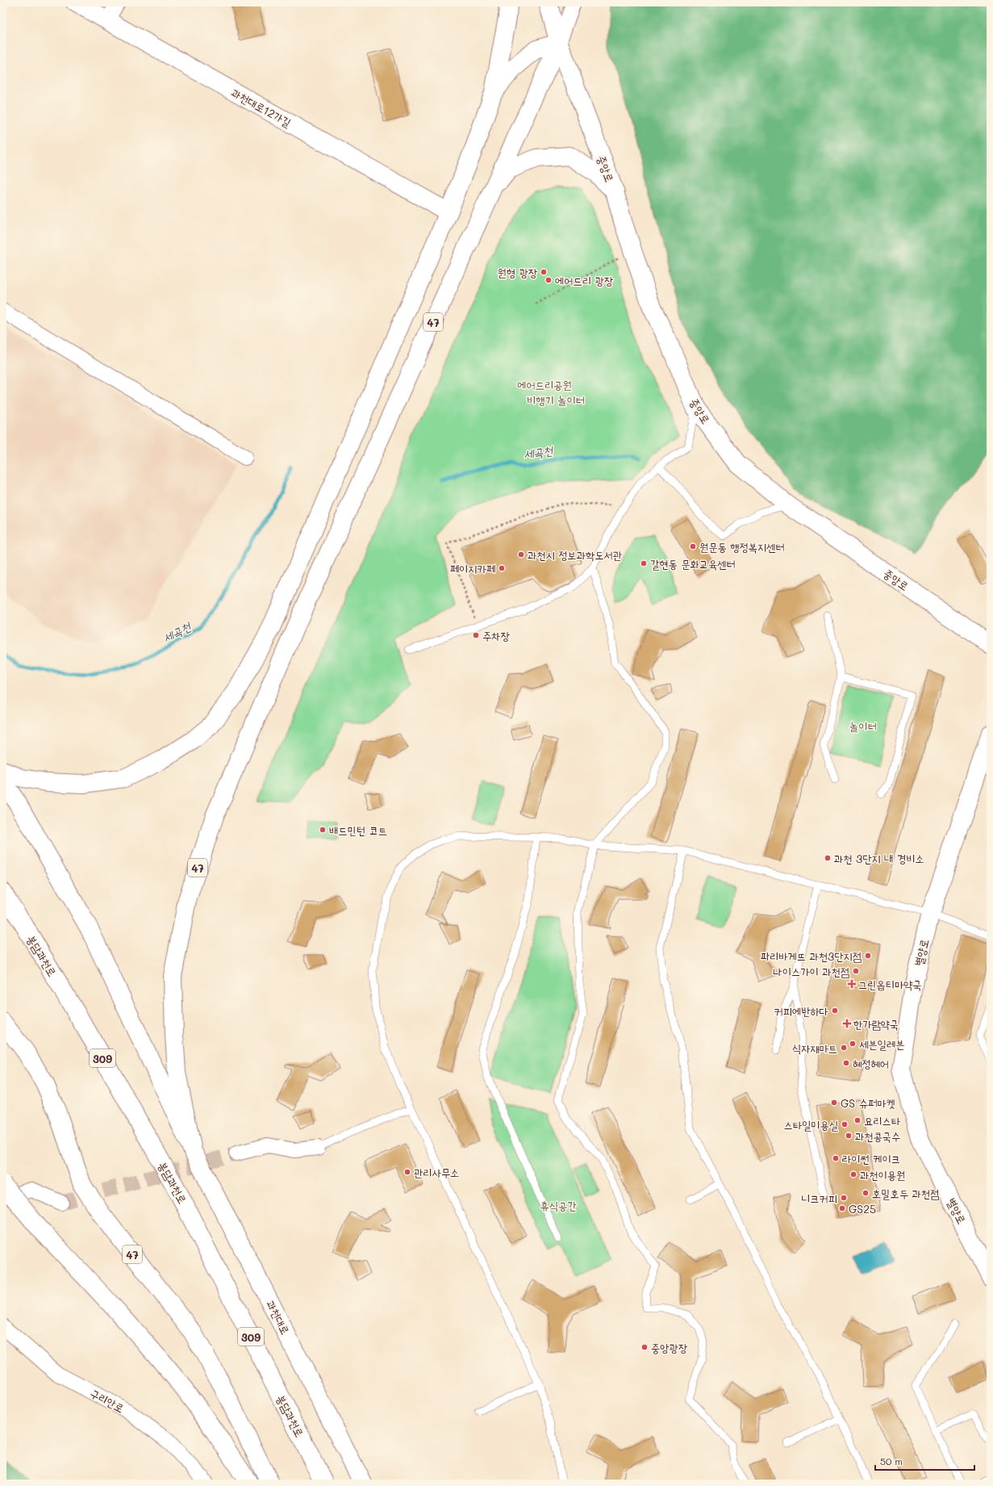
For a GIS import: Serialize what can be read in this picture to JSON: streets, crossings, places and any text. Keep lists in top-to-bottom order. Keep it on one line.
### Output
{"streets":{"main road":["과천대로12가길","중앙로","47","별양로","봉담과천로","309","과천대로"],"street":["구리안로"]},"crossings":[["중앙로","47"],["47","과천대로"]],"water":["세곡천"],"parks":["에어드리공원","비행기 놀이터","놀이터","휴식공간"],"places":{"other":["원형 광장","에어드리 광장","원문동 행정복지센터","과천시 정보과학도서관","갈현동 문화교육센터","페이지카페","주차장","배드민턴 코트","과천 3단지 내 경비소","파리바게뜨 과천3단지점","나이스가이 과천점","커피에반하다","세븐일레븐","식자재마트","혜정헤어","GS 슈퍼마켓","요리스타","스타일미용실","과천콩국수","라이썬 케이크","관리사무소","과천이용원","호밀호두 과천점","니크커피","GS25","중앙광장"],"health":["그린옵티마약국","한가람약국"]},"scale_bar":"50 m"}
